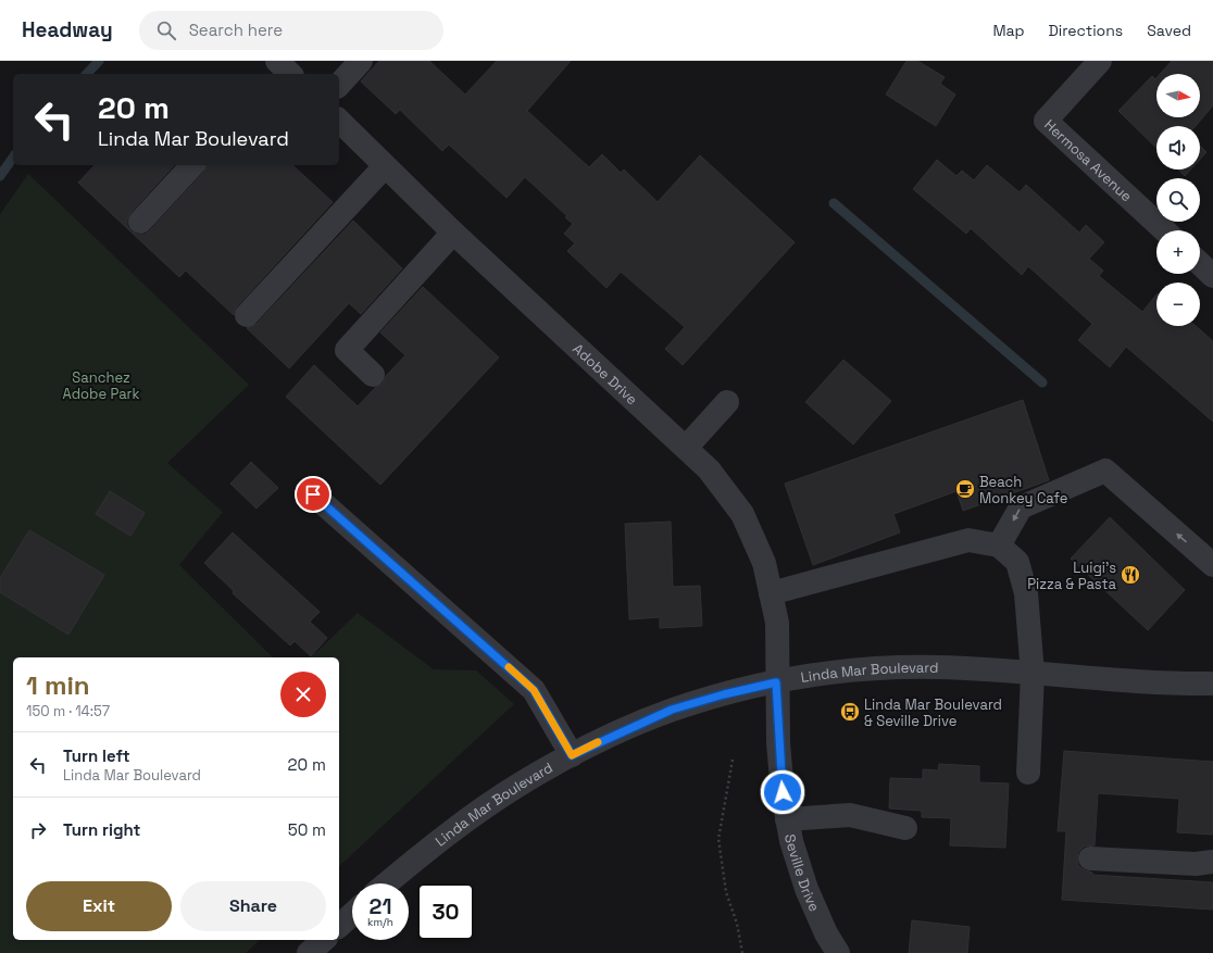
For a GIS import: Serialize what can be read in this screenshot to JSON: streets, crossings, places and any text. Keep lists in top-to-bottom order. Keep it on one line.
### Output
{"streets":{"street":["Hermosa Avenue","Adobe Drive","Linda Mar Boulevard","Seville Drive"]},"crossings":[["Adobe Drive","Linda Mar Boulevard"],["Adobe Drive","Seville Drive"],["Linda Mar Boulevard","Seville Drive"]],"parks":["Sanchez Adobe Park"],"places":{"cafe":["Beach Monkey Cafe"],"restaurant":["Luigi's Pizza & Pasta"],"bus stop":["Linda Mar Boulevard & Seville Drive"]},"north":"right","page":{"header":"Headway","search":"Search here","nav":["Map","Directions","Saved"],"map_buttons":["+","−"],"turn":["20 m","Linda Mar Boulevard"],"heading":["1 min","150 m · 14:57"],"list":[{"name":"Turn left","note":"Linda Mar Boulevard","value":"20 m"},{"name":"Turn right","value":"50 m"}],"buttons":["Exit","Share"],"speed":"21 km/h","limit":"30"}}
